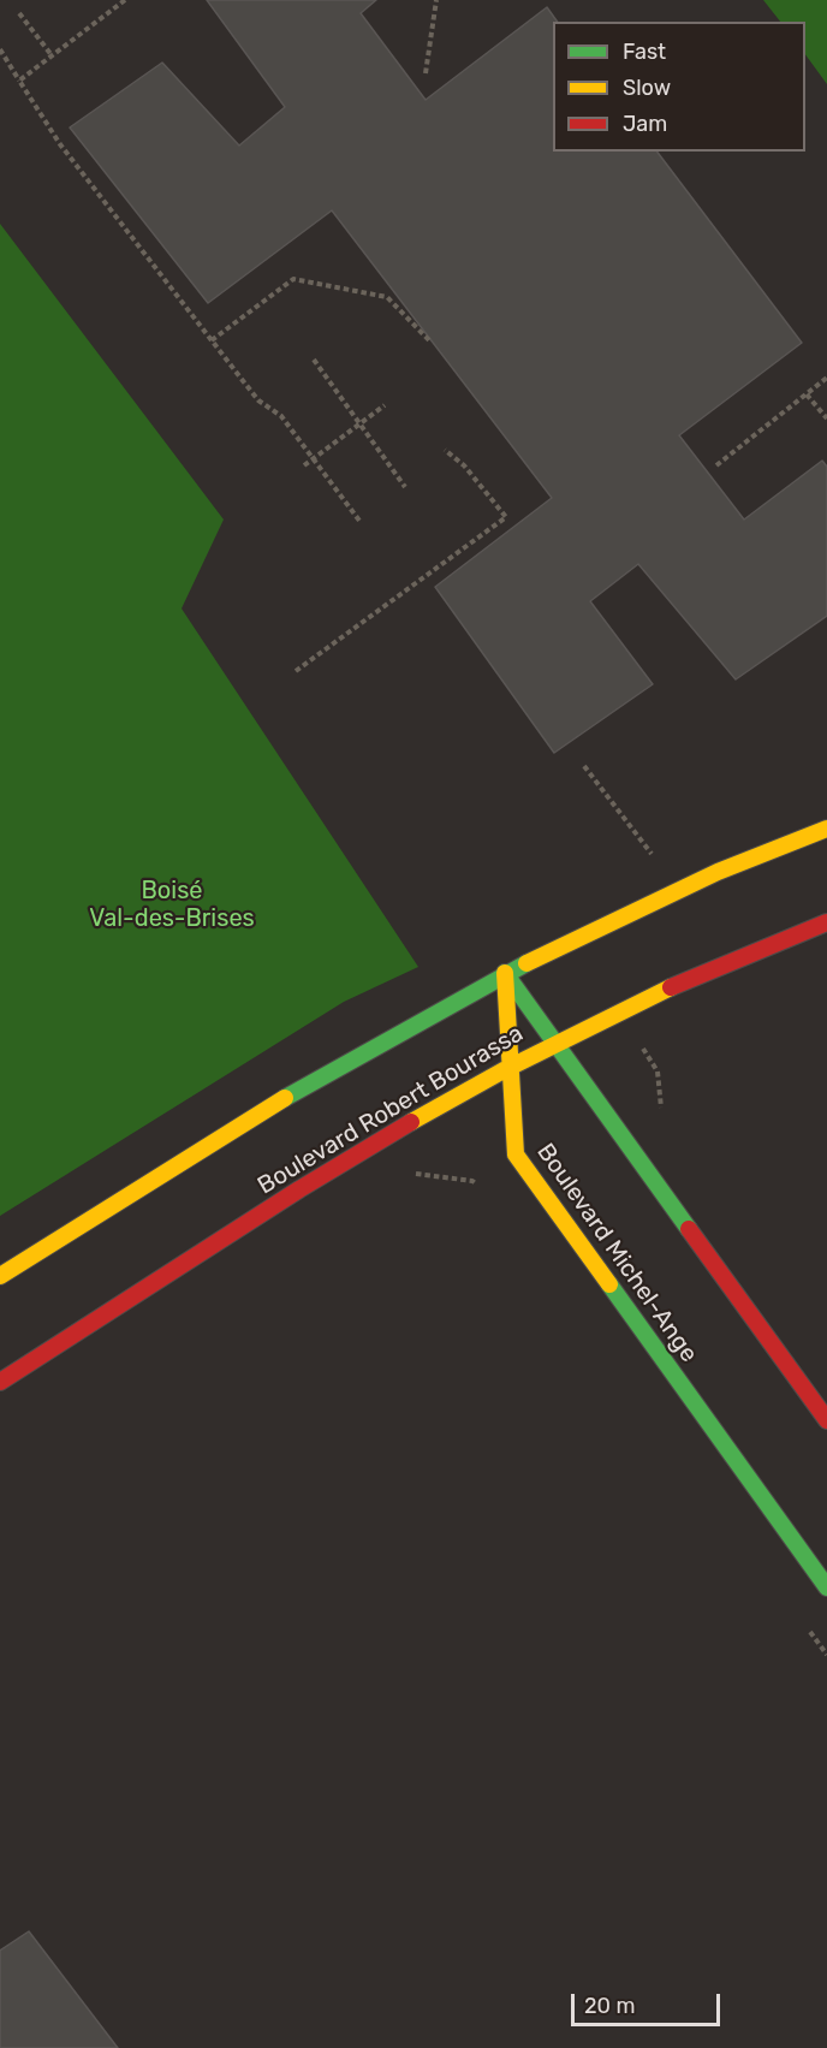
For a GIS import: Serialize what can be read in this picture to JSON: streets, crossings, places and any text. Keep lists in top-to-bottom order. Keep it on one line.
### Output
{"streets":{"street":["Boulevard Robert Bourassa","Boulevard Michel-Ange"]},"crossings":[["Boulevard Robert Bourassa","Boulevard Michel-Ange"]],"parks":["Boisé Val-des-Brises"],"legend":["Fast","Slow","Jam"],"scale_bar":"20 m"}
